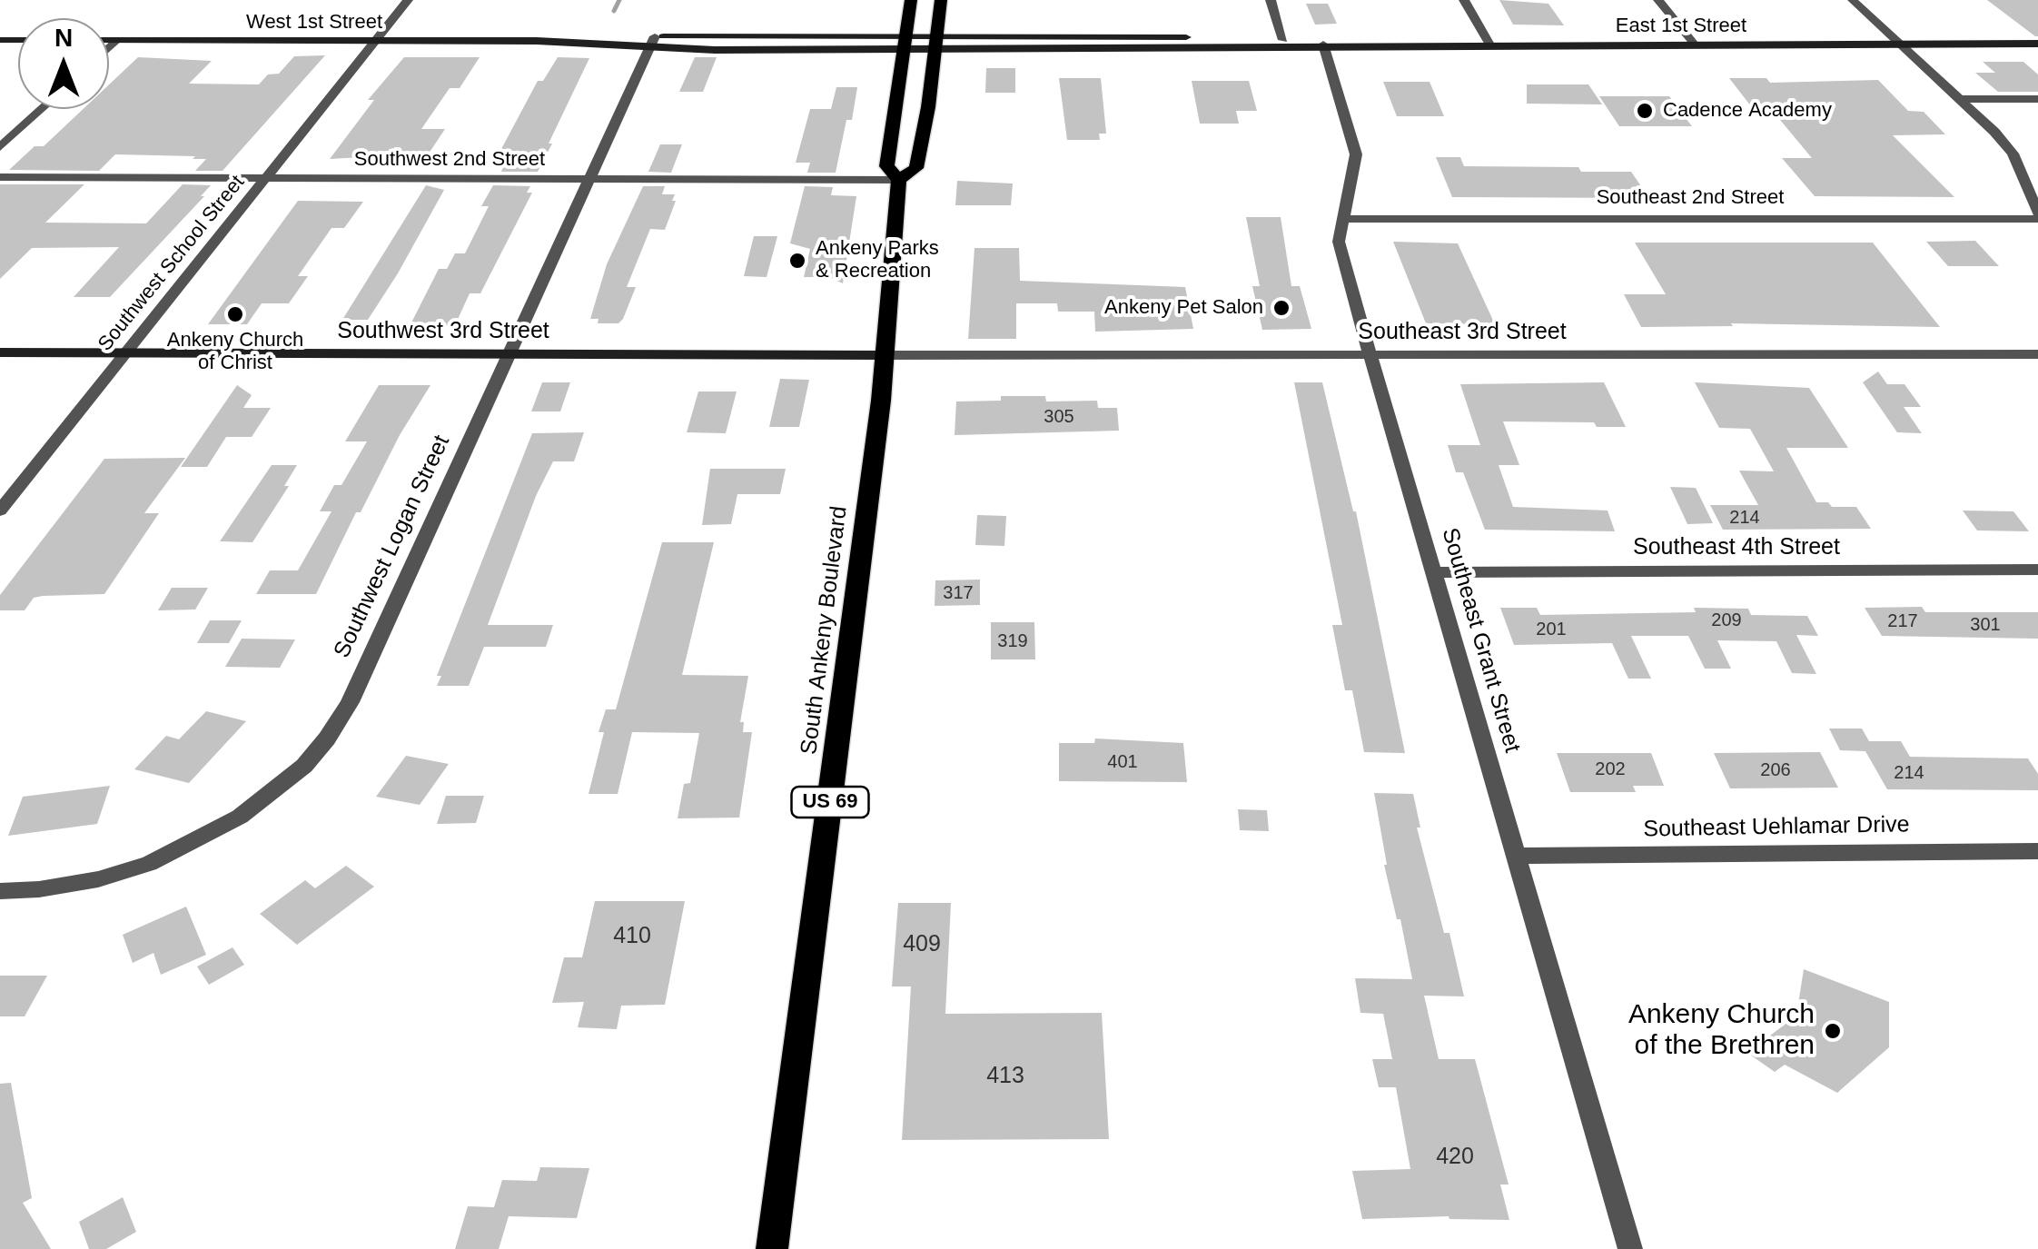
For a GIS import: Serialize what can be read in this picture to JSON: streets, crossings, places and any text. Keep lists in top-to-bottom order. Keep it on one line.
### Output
{"streets":{"main road":["West 1st Street","East 1st Street","Southwest 3rd Street","South Ankeny Boulevard","US 69"],"street":["Southwest 2nd Street","Southeast 2nd Street","Southwest School Street","Southeast 3rd Street","Southwest Logan Street","Southeast 4th Street","Southeast Grant Street","Southeast Uehlamar Drive"]},"crossings":[["West 1st Street","East 1st Street"],["West 1st Street","Southwest School Street"],["West 1st Street","Southwest Logan Street"],["West 1st Street","South Ankeny Boulevard"],["West 1st Street","US 69"],["East 1st Street","South Ankeny Boulevard"],["East 1st Street","Southeast Grant Street"],["East 1st Street","US 69"],["Southwest 2nd Street","Southwest School Street"],["Southwest 2nd Street","Southwest Logan Street"],["Southwest 2nd Street","South Ankeny Boulevard"],["Southeast 2nd Street","Southeast Grant Street"],["Southwest School Street","Southwest 3rd Street"],["Southwest 3rd Street","Southeast 3rd Street"],["Southwest 3rd Street","Southwest Logan Street"],["Southwest 3rd Street","South Ankeny Boulevard"],["Southeast 3rd Street","South Ankeny Boulevard"],["Southeast 3rd Street","Southeast Grant Street"],["Southeast 4th Street","Southeast Grant Street"],["South Ankeny Boulevard","US 69"],["Southeast Grant Street","Southeast Uehlamar Drive"]],"places":["Cadence Academy","Ankeny Parks & Recreation","Ankeny Pet Salon","Ankeny Church of Christ","Ankeny Church of the Brethren"],"house_numbers":["305","214","317","209","217","301","201","319","401","202","206","214","410","409","413","420"],"north":"top"}
